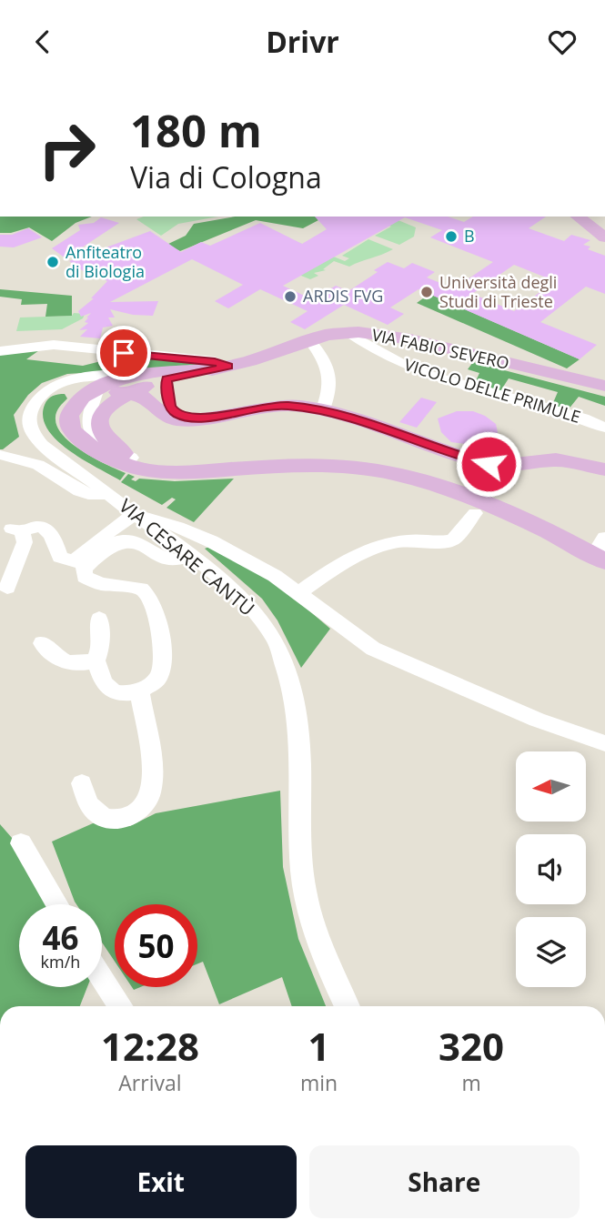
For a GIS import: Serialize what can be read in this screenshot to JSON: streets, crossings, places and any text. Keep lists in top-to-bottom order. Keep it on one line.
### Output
{"streets":{"main road":["VIA FABIO SEVERO"],"street":["VICOLO DELLE PRIMULE","VIA CESARE CANTÙ"]},"crossings":[["VIA FABIO SEVERO","VICOLO DELLE PRIMULE"]],"places":["B","Anfiteatro di Biologia","Università degli Studi di Trieste","ARDIS FVG"],"north":"left","page":{"header":"Drivr","turn":["180 m","Via di Cologna"],"speed":"46 km/h","limit":"50","eta":["12:28","Arrival","1","min","320","m"],"buttons":["Exit","Share"]}}
